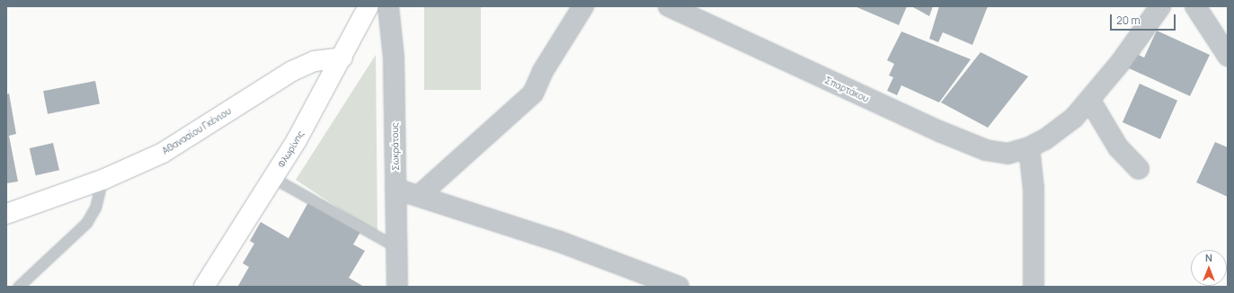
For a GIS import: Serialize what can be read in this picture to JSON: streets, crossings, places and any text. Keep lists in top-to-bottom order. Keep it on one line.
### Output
{"streets":{"street":["Σπαρτάκου","Αθανασίου Γκένιου","Σωκράτους","Φλωρίνης"]},"crossings":[["Αθανασίου Γκένιου","Φλωρίνης"]],"scale_bar":"20 m","north":"top"}
